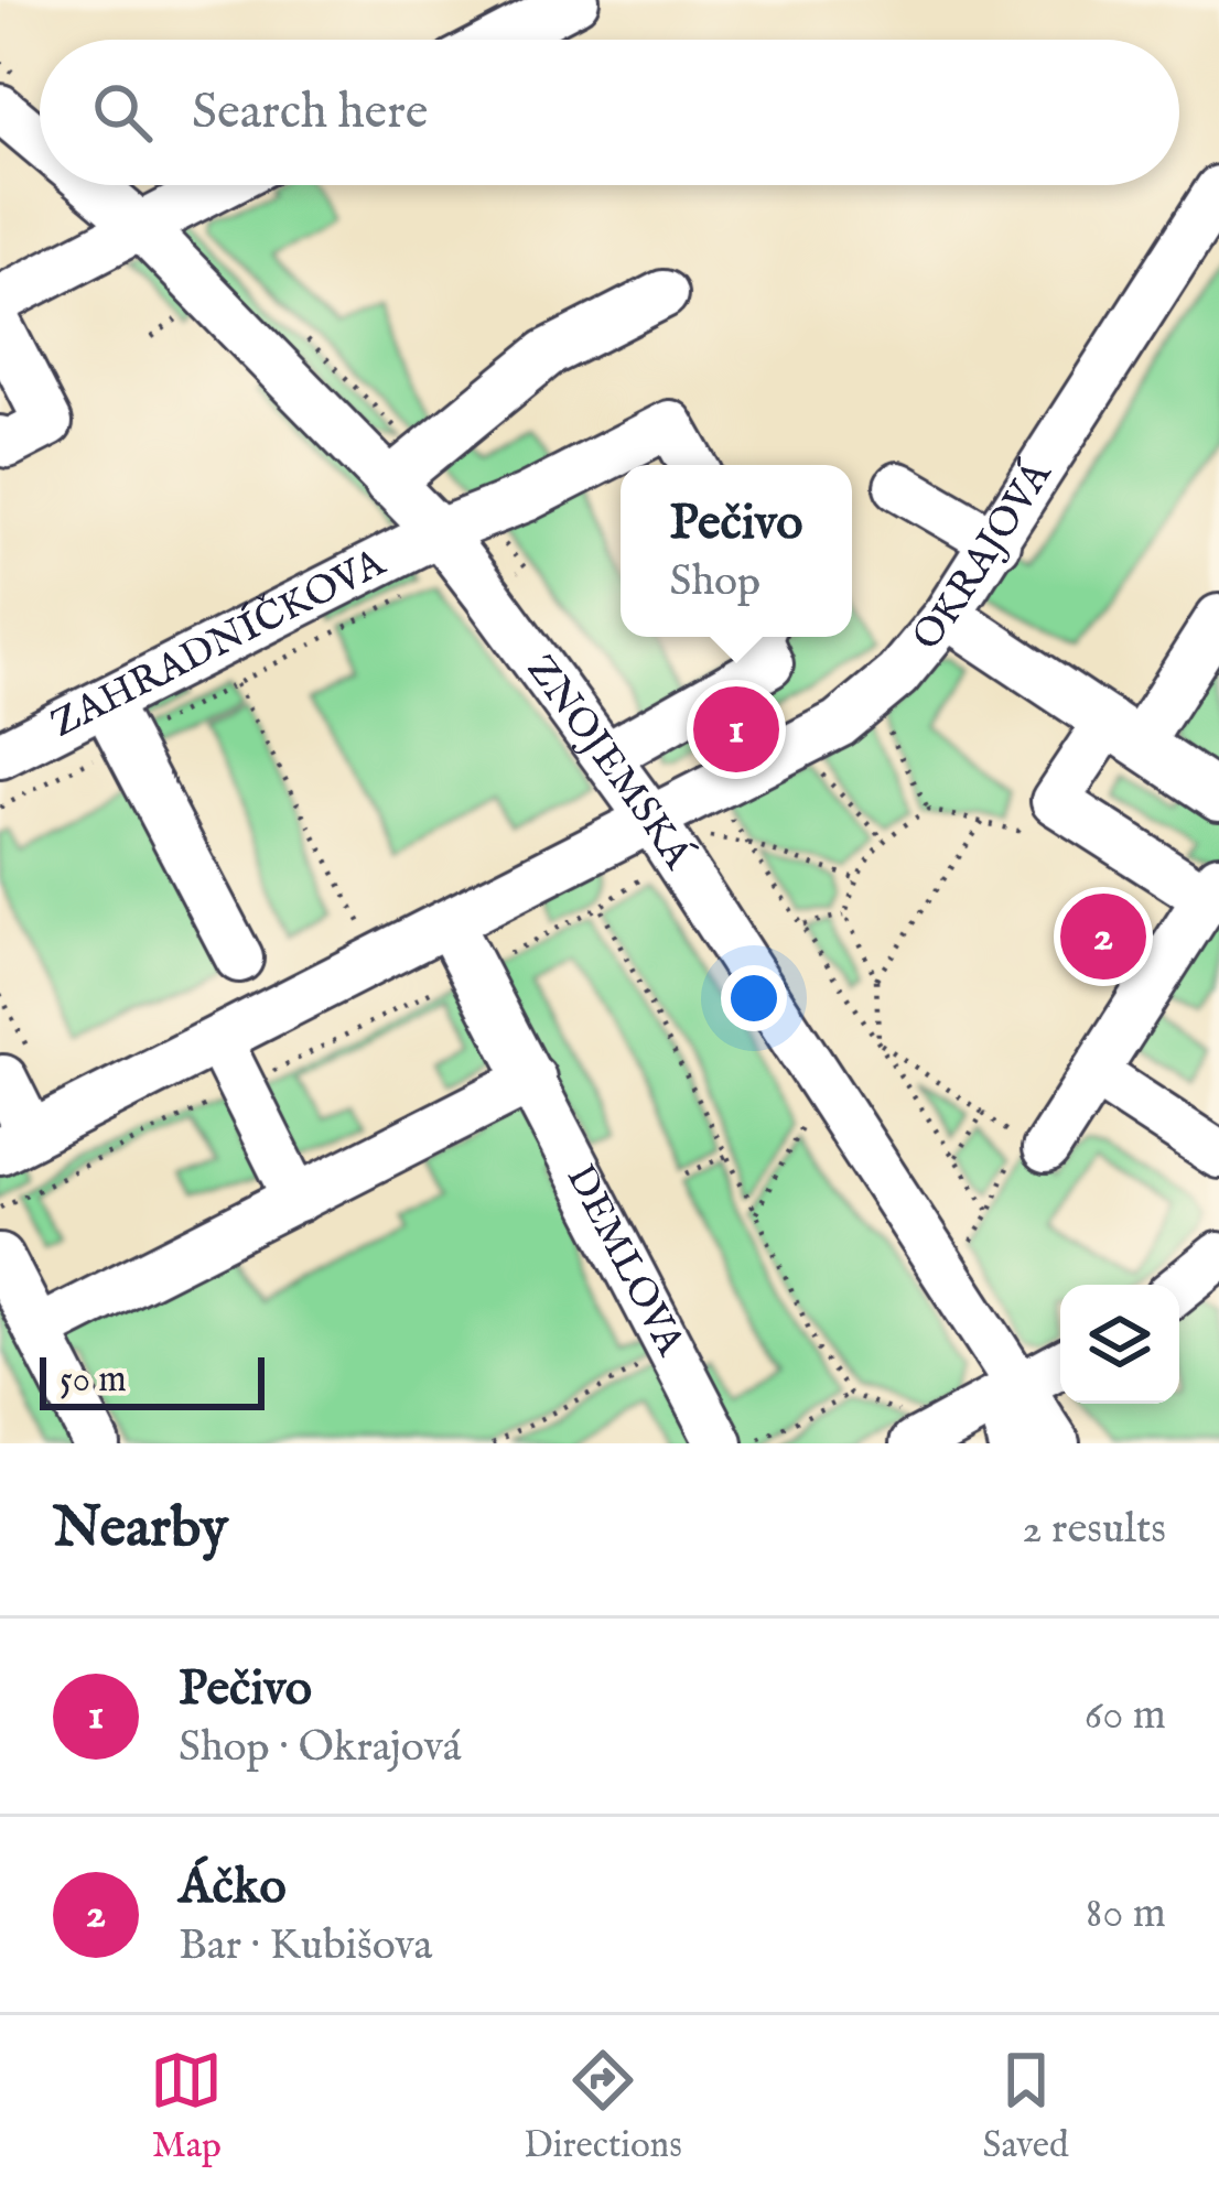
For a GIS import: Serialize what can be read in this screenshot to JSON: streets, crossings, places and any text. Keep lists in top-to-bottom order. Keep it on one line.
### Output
{"streets":{"street":["OKRAJOVÁ","ZAHRADNÍČKOVA","ZNOJEMSKÁ","DEMLOVA"]},"crossings":[["OKRAJOVÁ","ZNOJEMSKÁ"],["ZAHRADNÍČKOVA","ZNOJEMSKÁ"]],"scale_bar":"50 m","page":{"search":"Search here","popup":["Pečivo","Shop"],"pins":["1","2"],"scale":"50 m","heading":["Nearby","2 results"],"list":[{"mark":"1","name":"Pečivo","note":"Shop · Okrajová","value":"60 m"},{"mark":"2","name":"Áčko","note":"Bar · Kubišova","value":"80 m"}],"nav":["Map","Directions","Saved"]}}
